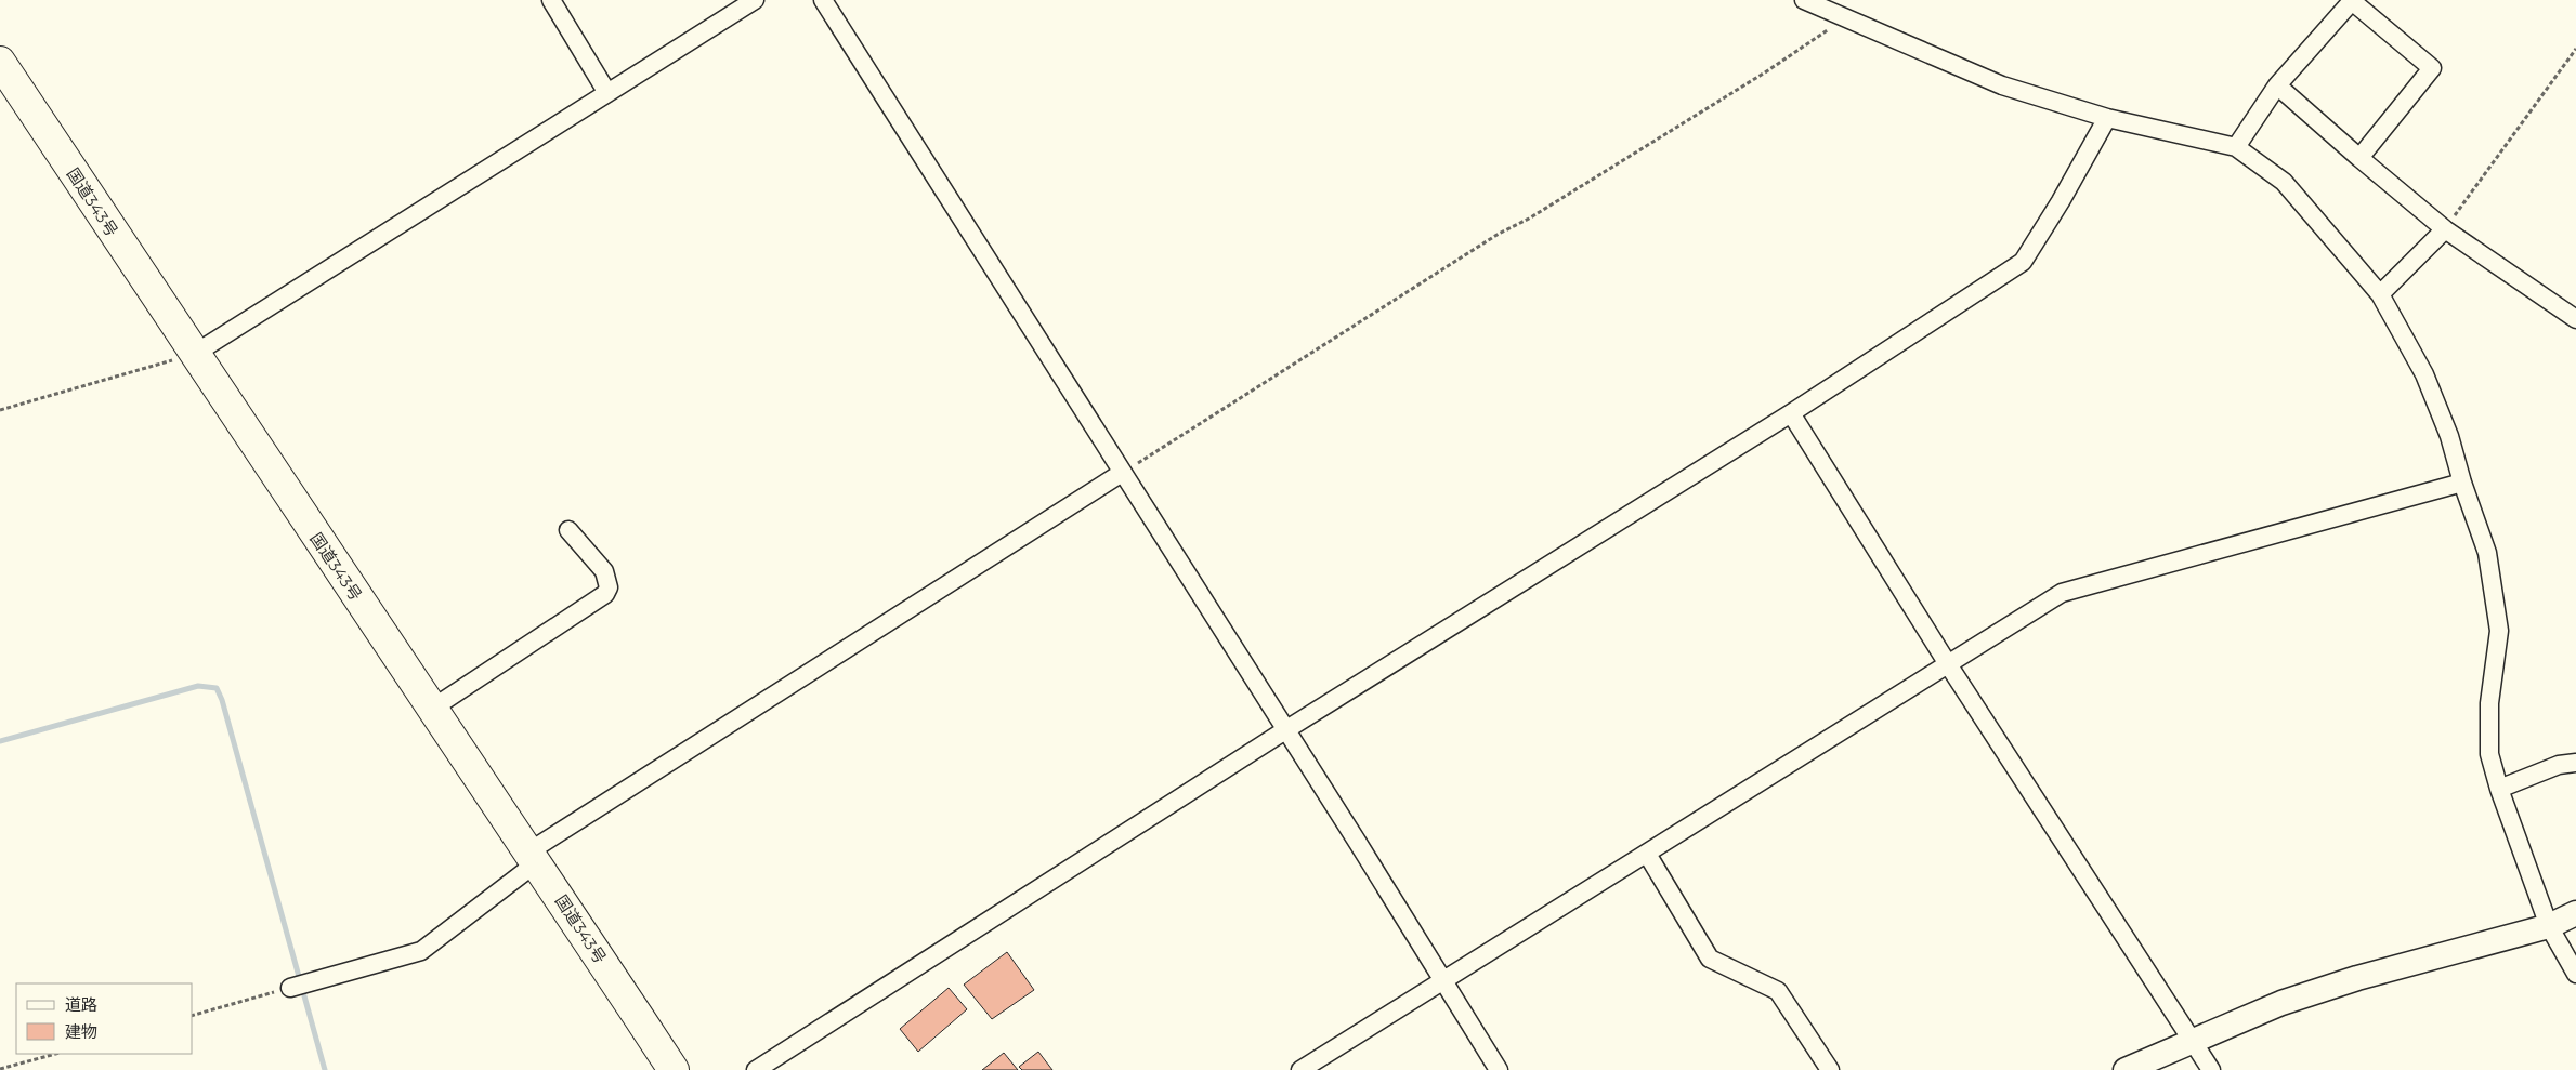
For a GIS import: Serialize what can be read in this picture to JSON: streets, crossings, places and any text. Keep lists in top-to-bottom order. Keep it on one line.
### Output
{"streets":{"highway":["国道343号"]},"legend":["道路","建物"]}
